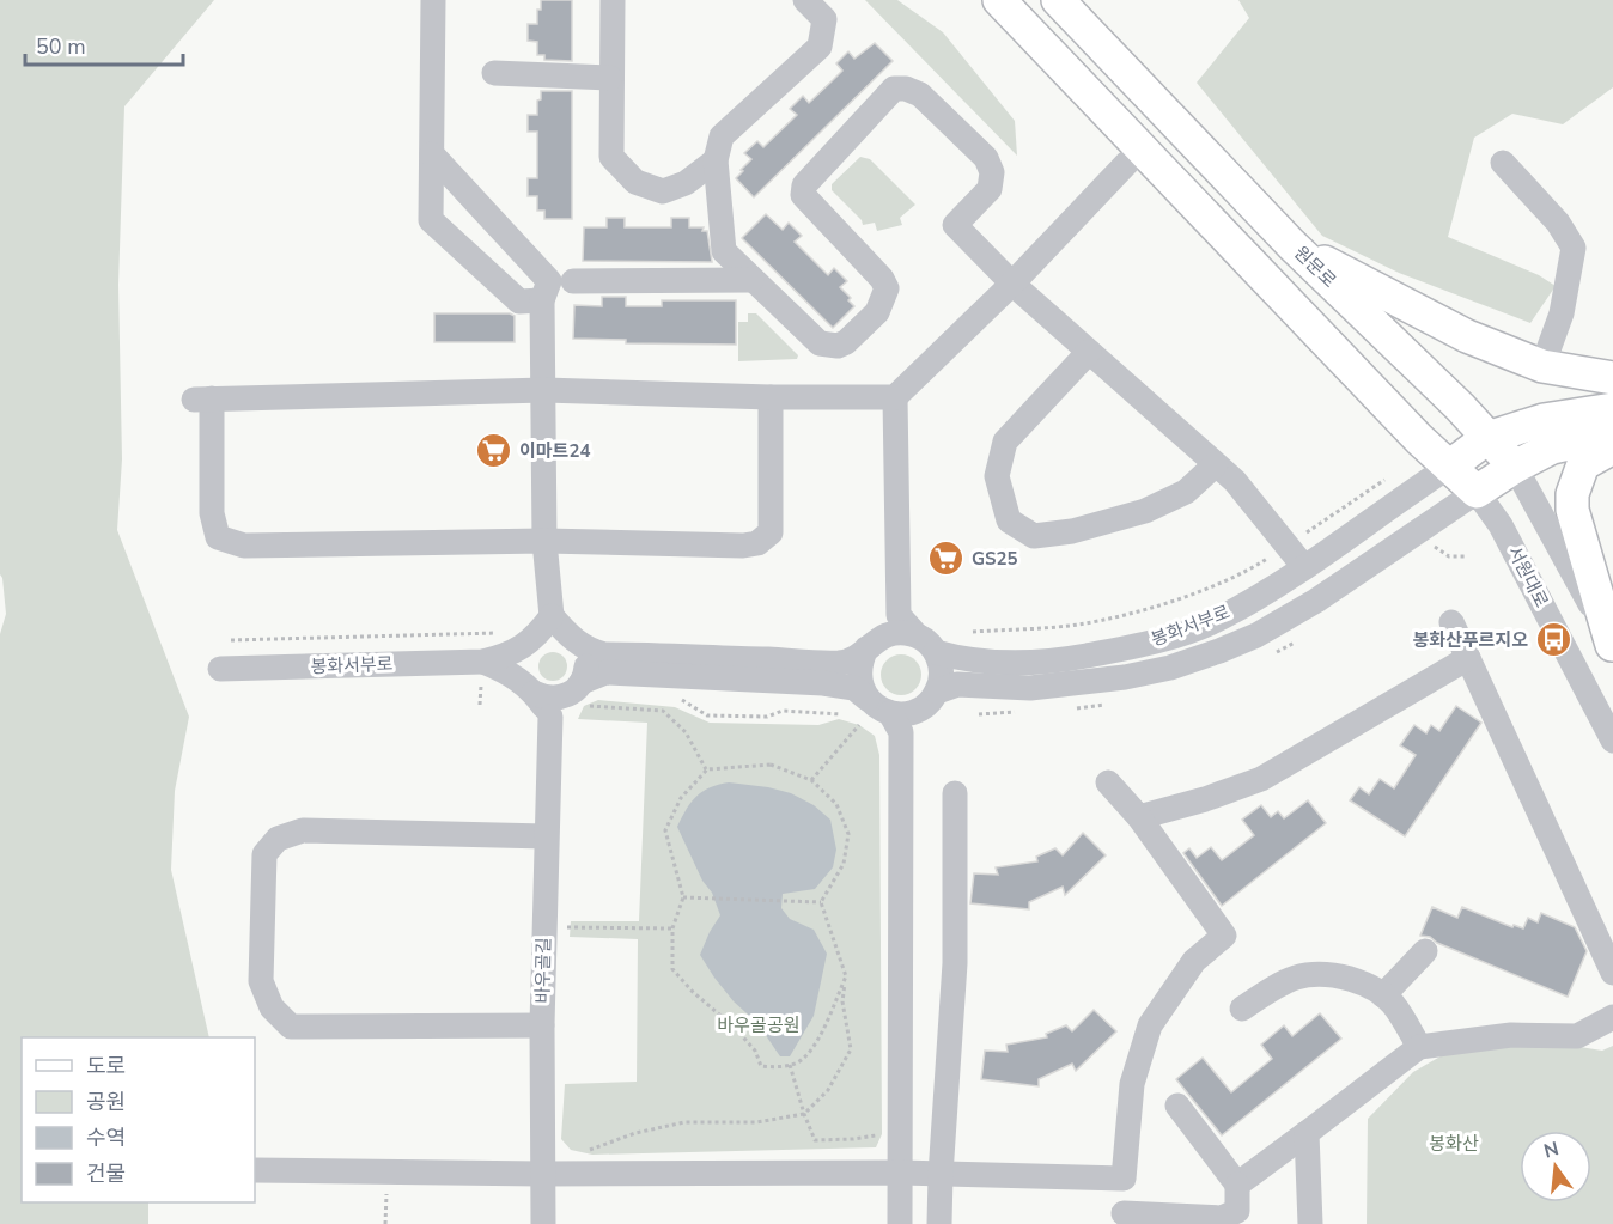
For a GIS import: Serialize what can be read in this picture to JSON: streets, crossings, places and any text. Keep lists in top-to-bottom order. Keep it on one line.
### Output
{"streets":{"main road":["원문로"],"street":["서원대로","봉화서부로","바우골길"]},"crossings":[["서원대로","봉화서부로"]],"parks":["바우골공원","봉화산"],"places":{"supermarket":["이마트24","GS25"],"bus stop":["봉화산푸르지오"]},"legend":["도로","공원","수역","건물"],"scale_bar":"50 m","north":"top"}
